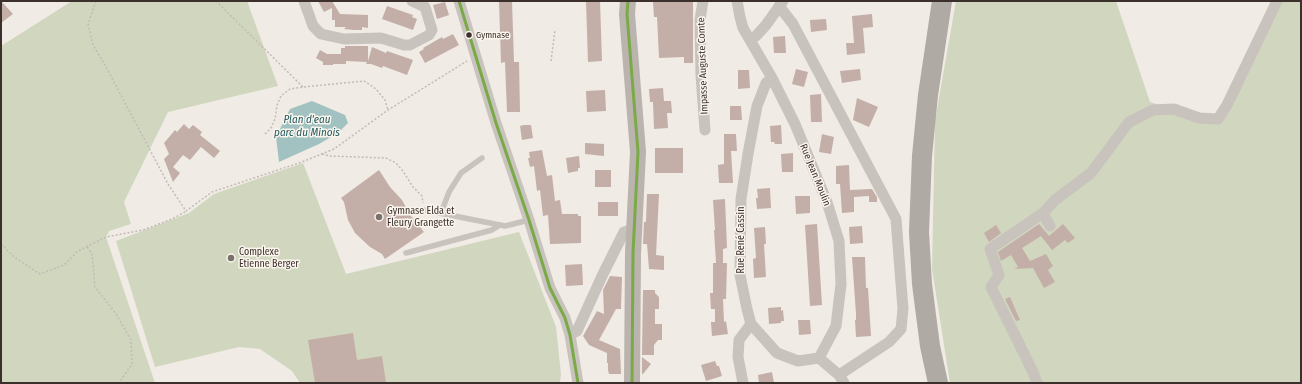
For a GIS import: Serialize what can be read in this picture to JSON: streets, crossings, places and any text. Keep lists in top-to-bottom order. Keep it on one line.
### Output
{"streets":{"street":["Impasse Auguste Comte","Rue Jean Moulin","Rue René Cassin"]},"crossings":[["Rue Jean Moulin","Rue René Cassin"]],"water":["Plan d'eau parc du Minois"],"places":["Gymnase","Gymnase Elda et Fleury Grangette","Complexe Etienne Berger"]}
